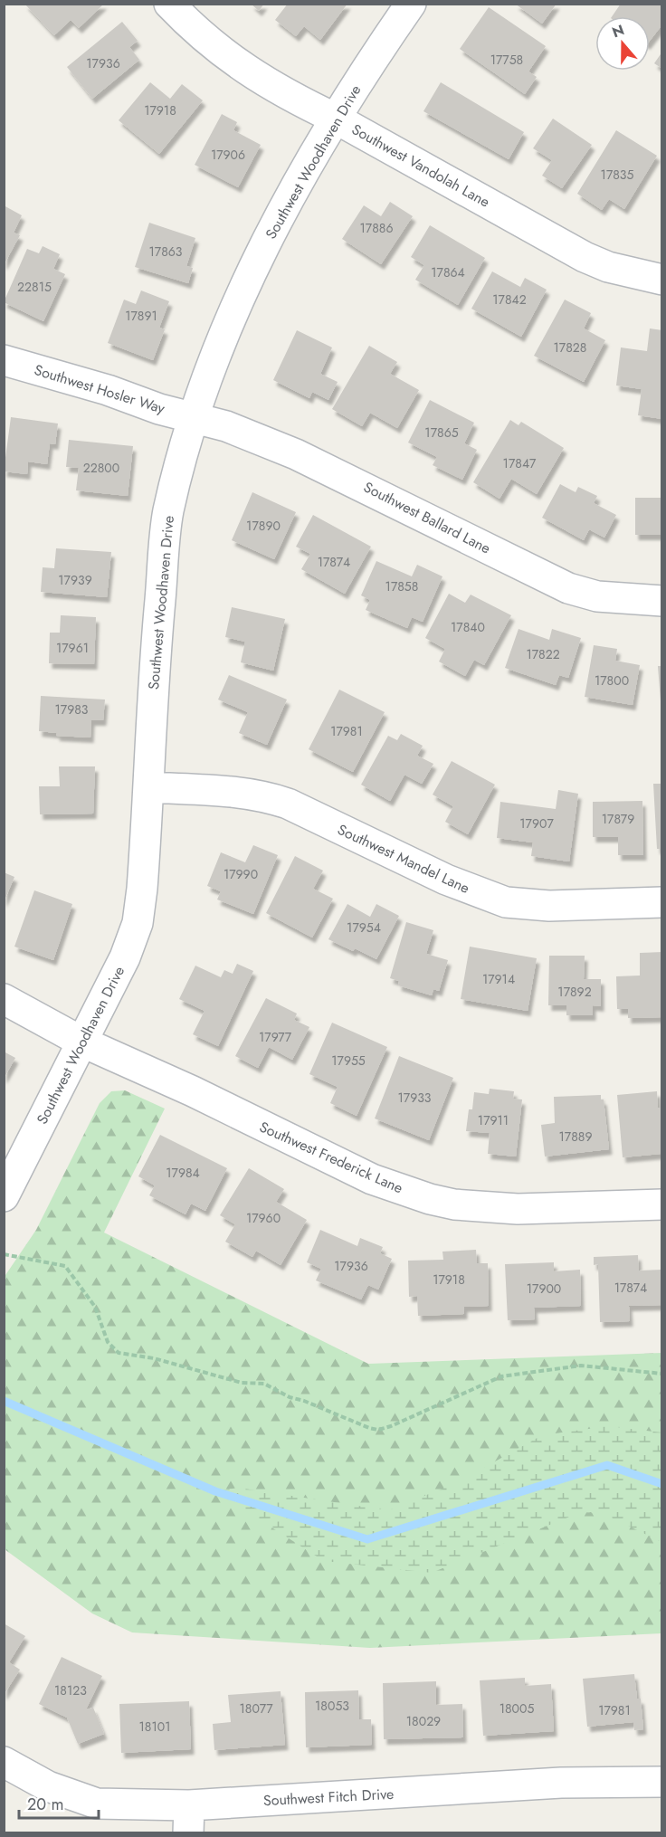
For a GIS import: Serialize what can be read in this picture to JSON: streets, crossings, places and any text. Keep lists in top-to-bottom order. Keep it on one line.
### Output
{"streets":{"street":["Southwest Woodhaven Drive","Southwest Vandolah Lane","Southwest Hosler Way","Southwest Ballard Lane","Southwest Mandel Lane","Southwest Frederick Lane","Southwest Fitch Drive"]},"crossings":[["Southwest Woodhaven Drive","Southwest Vandolah Lane"],["Southwest Woodhaven Drive","Southwest Hosler Way"],["Southwest Woodhaven Drive","Southwest Ballard Lane"],["Southwest Woodhaven Drive","Southwest Mandel Lane"],["Southwest Woodhaven Drive","Southwest Frederick Lane"],["Southwest Hosler Way","Southwest Ballard Lane"]],"house_numbers":["17758","17936","17918","17906","17835","17886","17863","17864","22815","17842","17891","17828","17865","17847","22800","17890","17874","17939","17858","17840","17961","17822","17800","17983","17981","17879","17907","17990","17954","17914","17892","17977","17955","17933","17911","17889","17984","17960","17936","17918","17874","17900","18123","18053","18077","18005","17981","18029","18101"],"scale_bar":"20 m","north":"top"}
